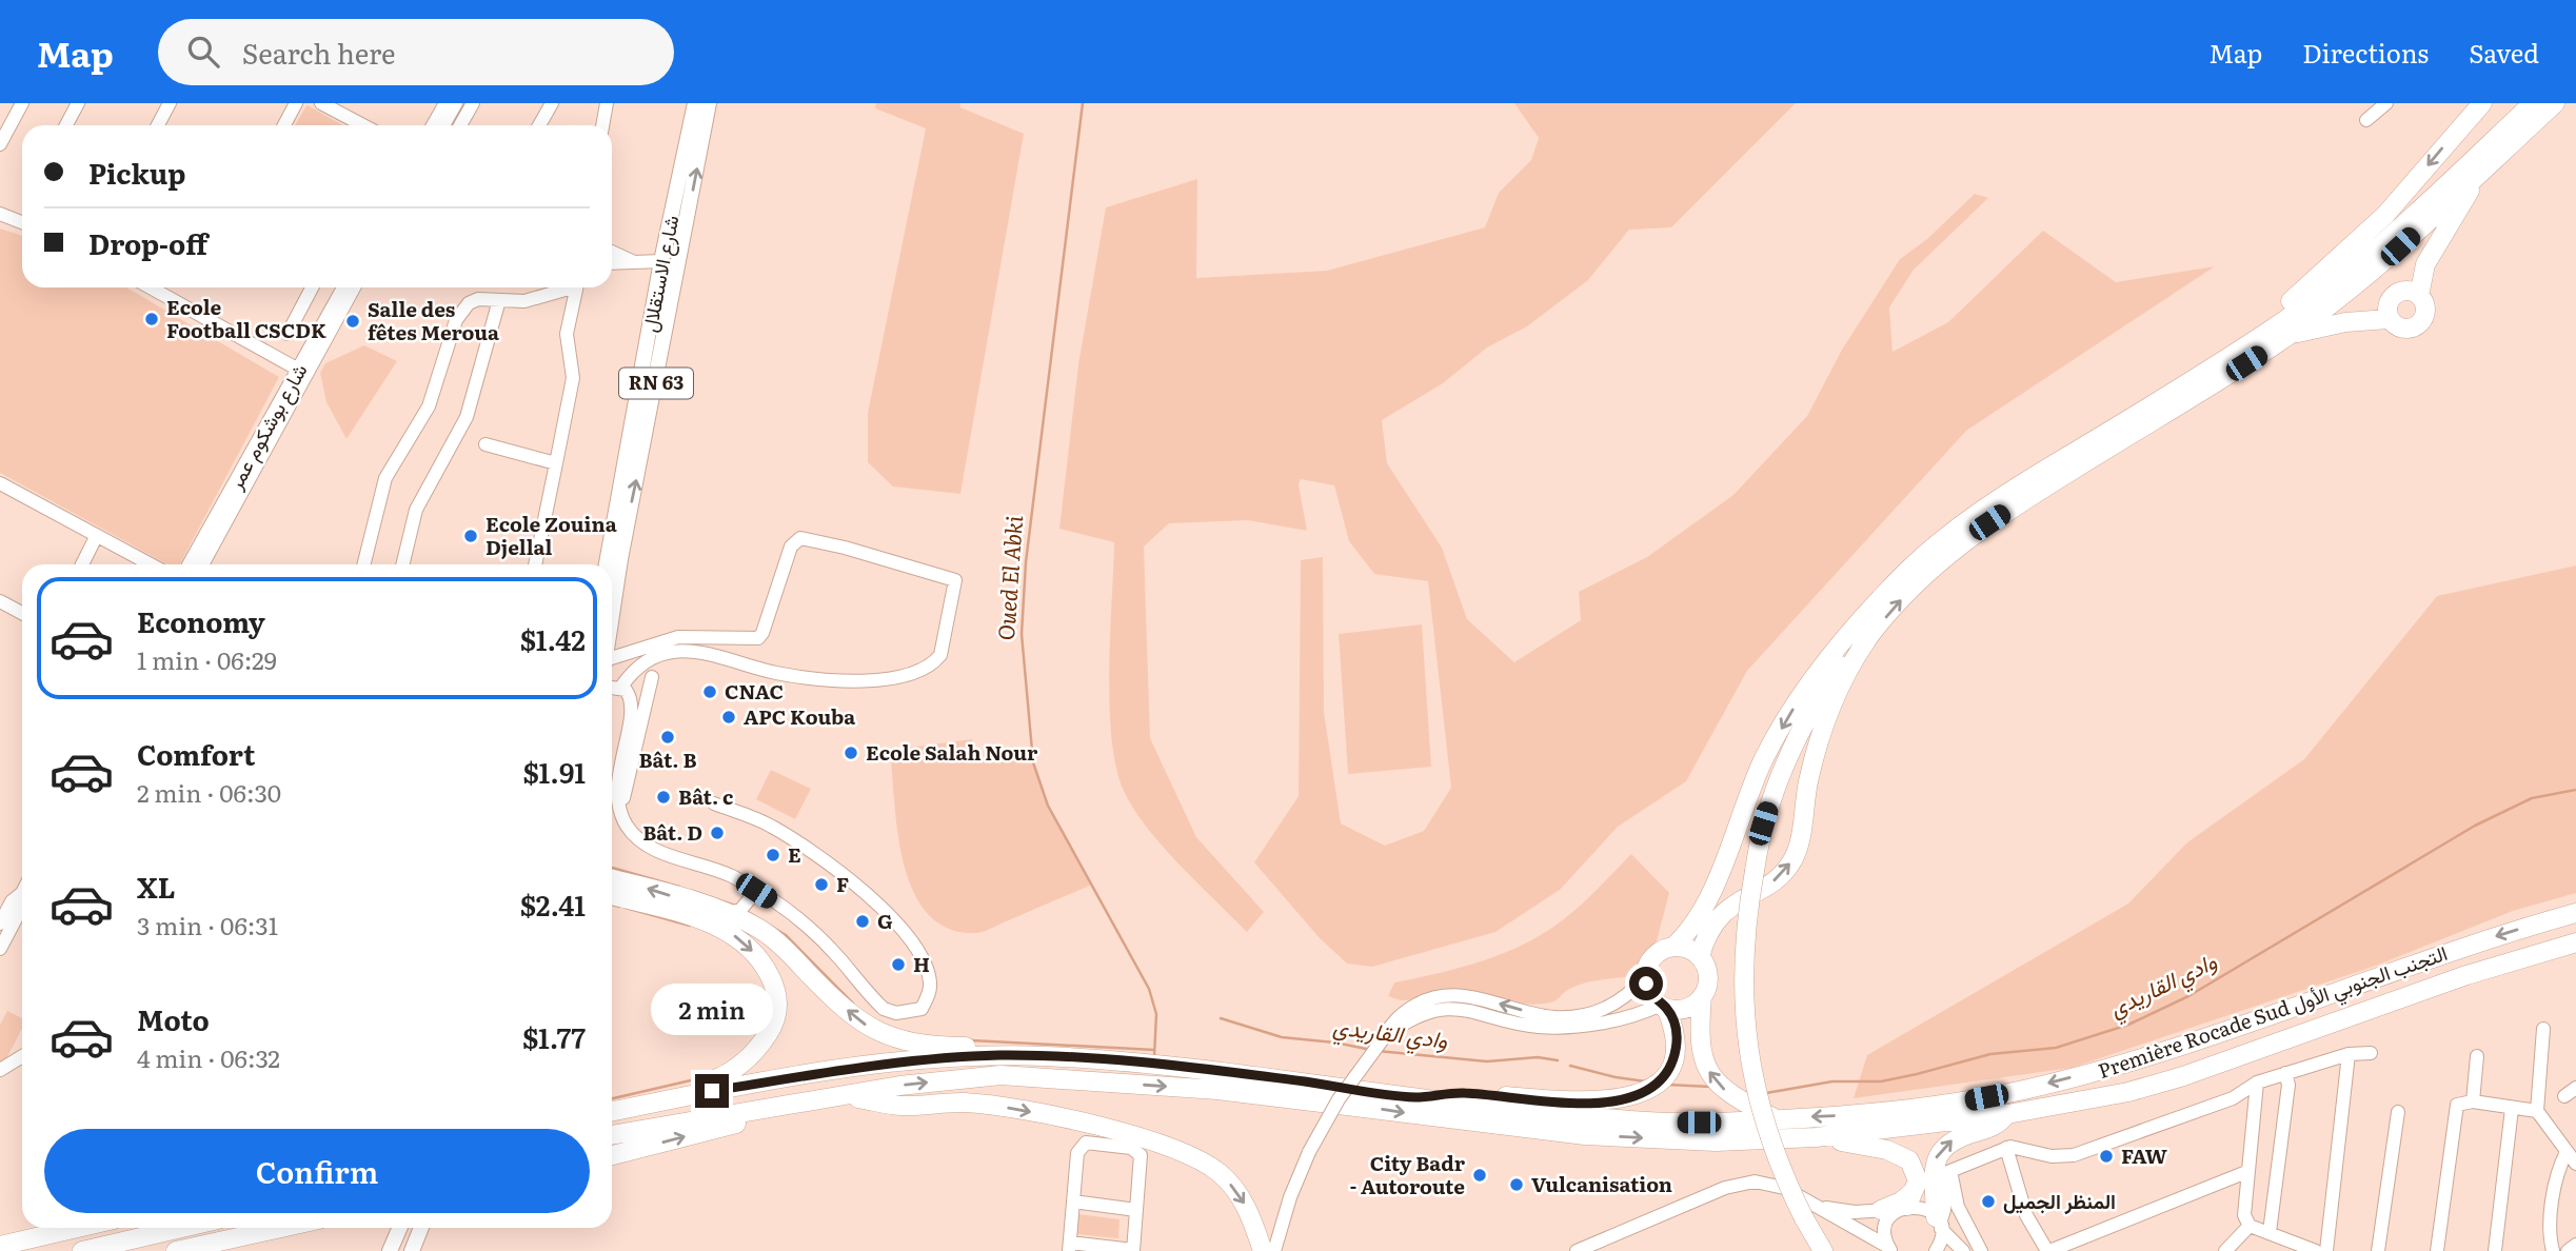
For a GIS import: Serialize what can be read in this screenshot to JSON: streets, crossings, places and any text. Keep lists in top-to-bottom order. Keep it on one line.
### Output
{"streets":{"highway":["Première Rocade Sud التجنب الجنوبي الأول"],"main road":["شارع الاستقلال","RN 63"],"street":["شارع بوشكوم عمر"]},"water":["Oued El Abki","وادي القاريدي"],"places":["Ecole Football CSCDK","Salle des fêtes Meroua","Ecole Zouina Djellal","CNAC","APC Kouba","Bât. B","Ecole Salah Nour","Bât. c","Bât. D","E","F","G","H","FAW","City Badr - Autoroute","Vulcanisation","المنظر الجميل"],"page":{"header":"Map","search":"Search here","nav":["Map","Directions","Saved"],"banner":["Pickup","Drop-off"],"list":[{"name":"Economy","note":"1 min · 06:29","value":"$1.42"},{"name":"Comfort","note":"2 min · 06:30","value":"$1.91"},{"name":"XL","note":"3 min · 06:31","value":"$2.41"},{"name":"Moto","note":"4 min · 06:32","value":"$1.77"}],"bubble":"2 min","buttons":"Confirm"}}
